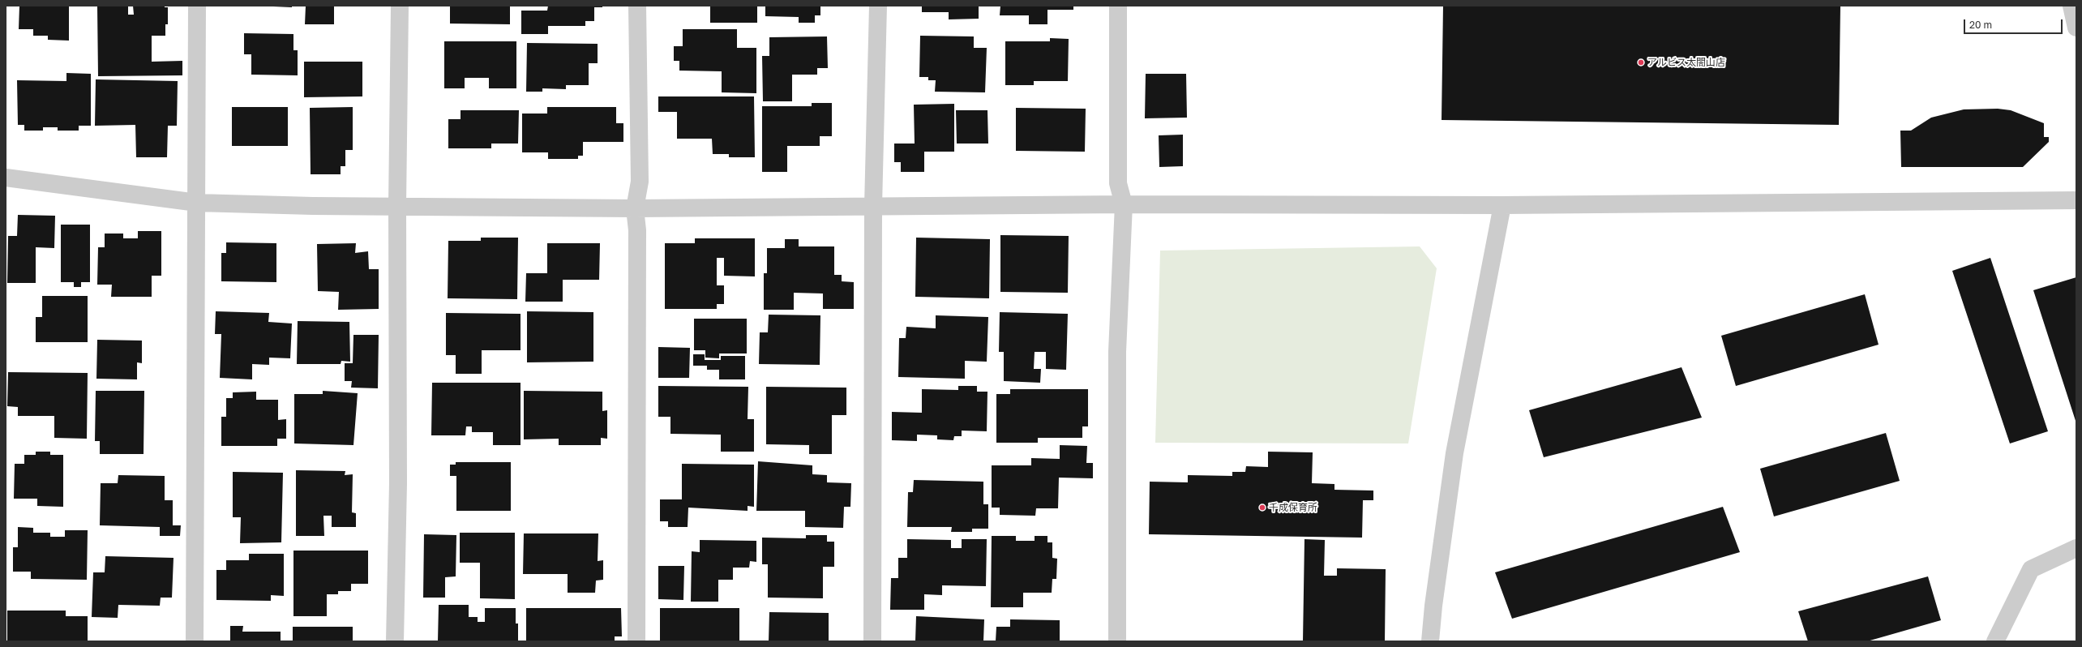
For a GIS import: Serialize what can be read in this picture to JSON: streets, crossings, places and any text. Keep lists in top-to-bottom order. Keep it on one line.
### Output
{"places":["アルビス太閤山店","千成保育所"],"scale_bar":"20 m"}
